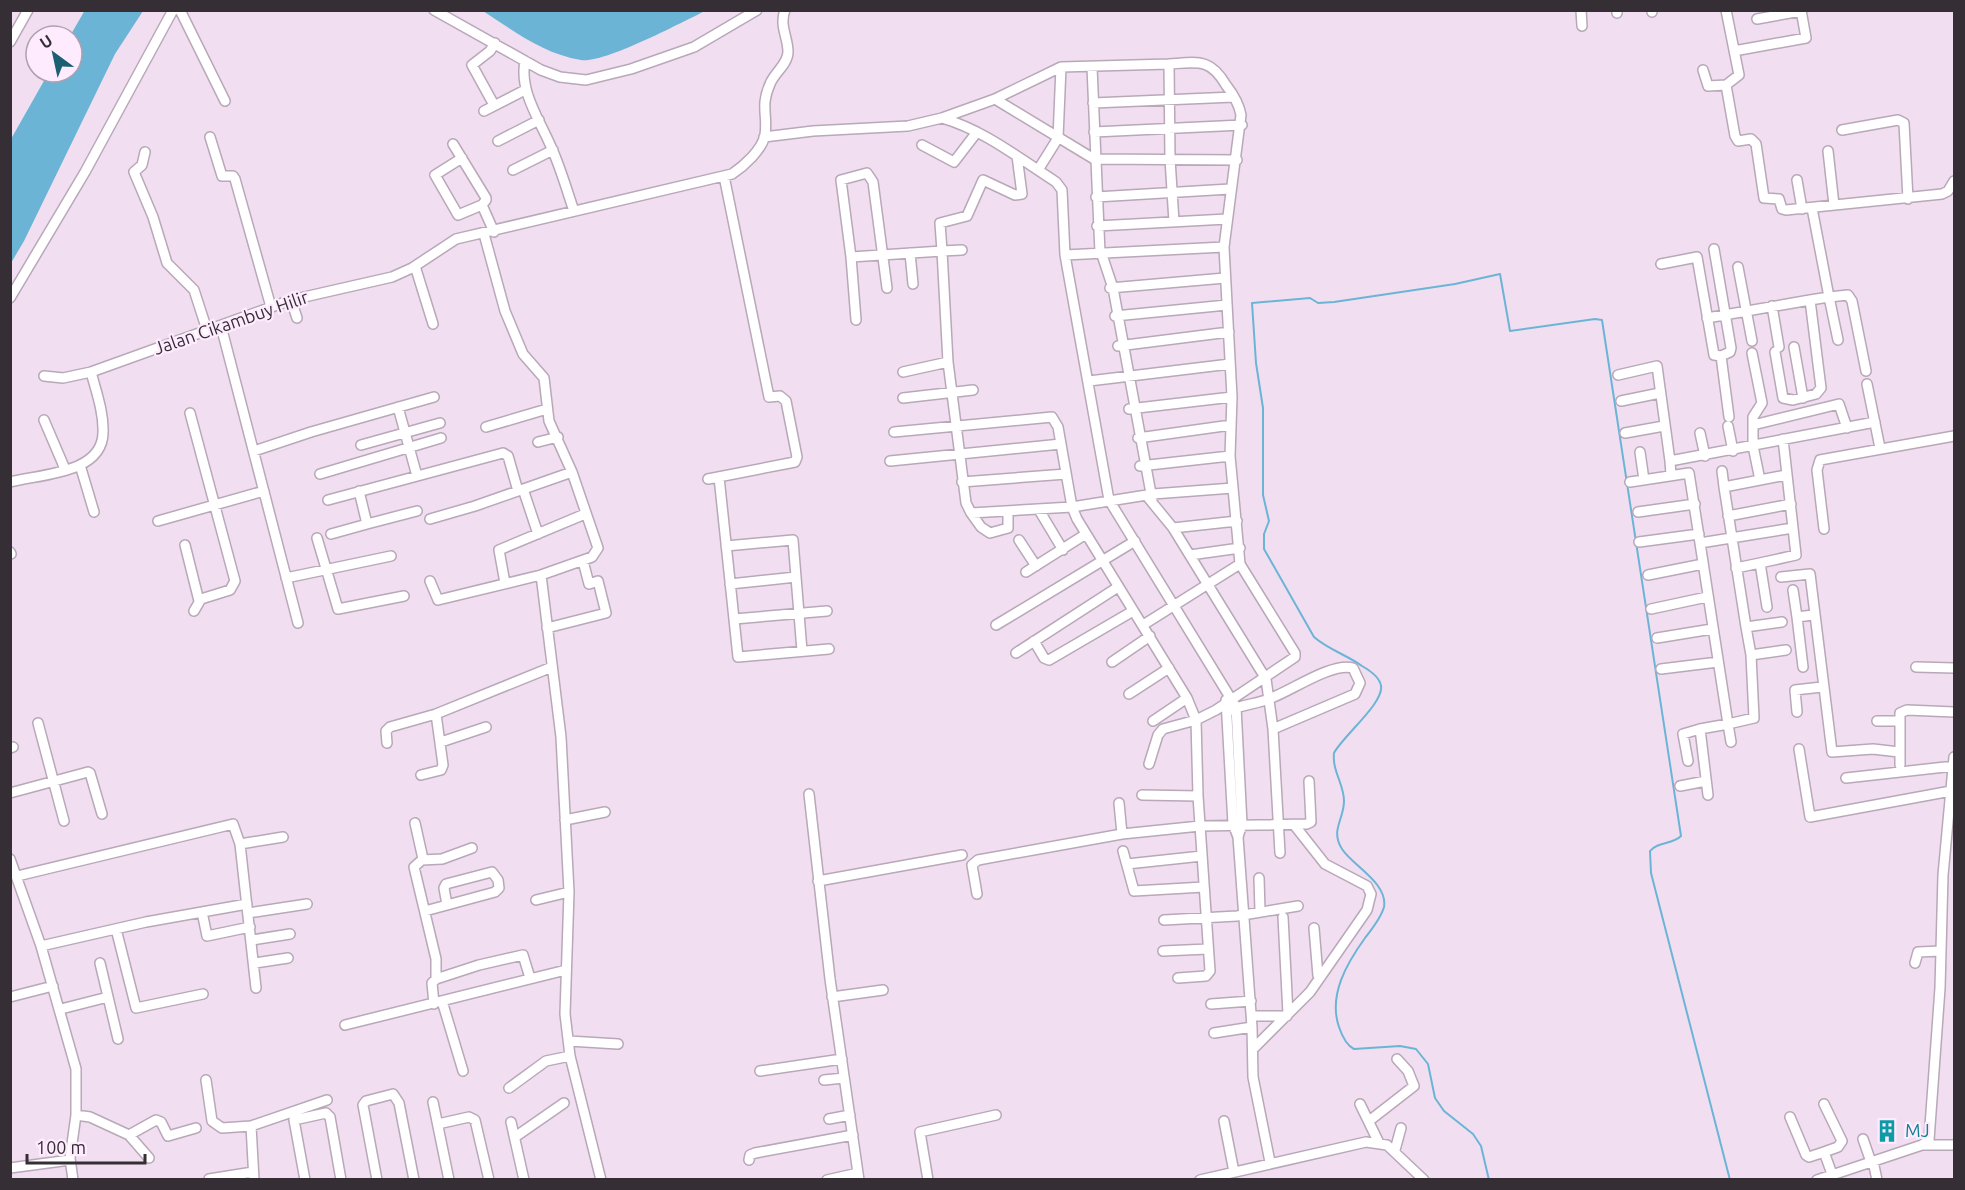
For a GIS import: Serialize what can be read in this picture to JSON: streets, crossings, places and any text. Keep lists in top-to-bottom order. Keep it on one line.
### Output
{"streets":{"street":["Jalan Cikambuy Hilir"]},"places":{"building":["MJ"]},"scale_bar":"100 m","north":"top left"}
